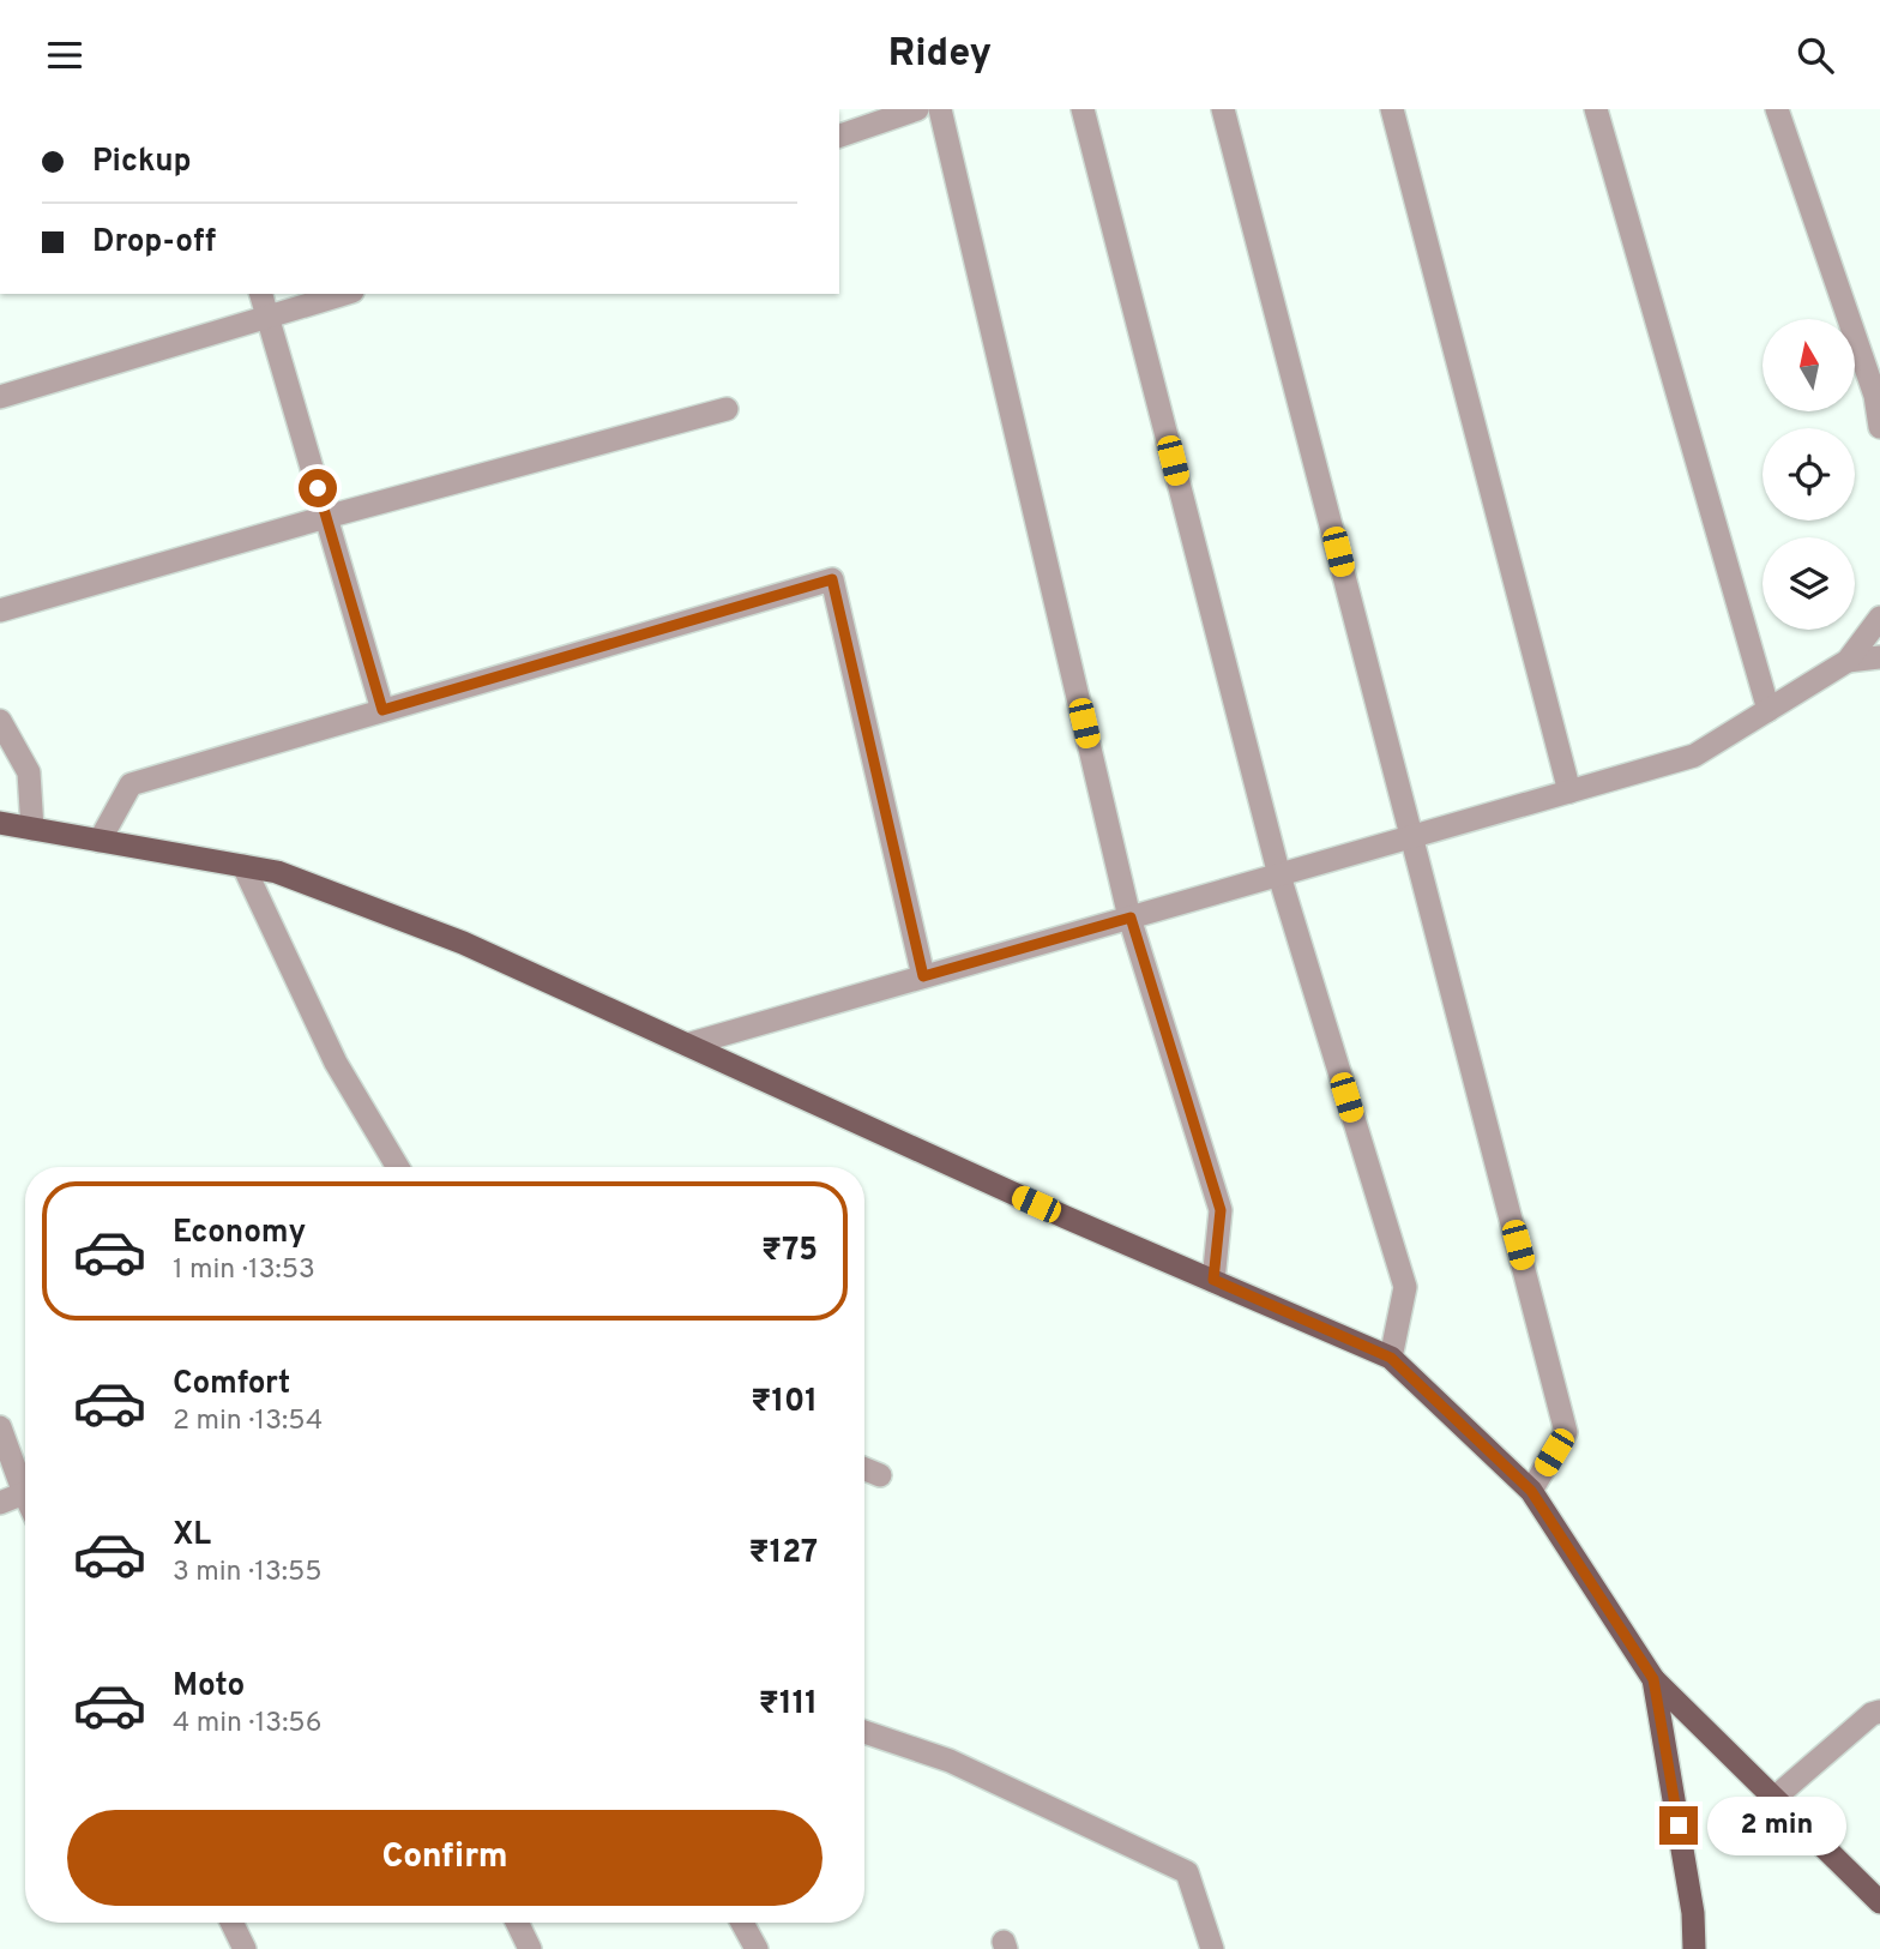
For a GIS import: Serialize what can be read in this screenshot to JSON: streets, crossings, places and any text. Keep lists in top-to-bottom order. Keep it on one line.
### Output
{"north":"top","page":{"header":"Ridey","banner":["Pickup","Drop-off"],"list":[{"name":"Economy","note":"1 min · 13:53","value":"₹75"},{"name":"Comfort","note":"2 min · 13:54","value":"₹101"},{"name":"XL","note":"3 min · 13:55","value":"₹127"},{"name":"Moto","note":"4 min · 13:56","value":"₹111"}],"buttons":"Confirm","bubble":"2 min"}}
